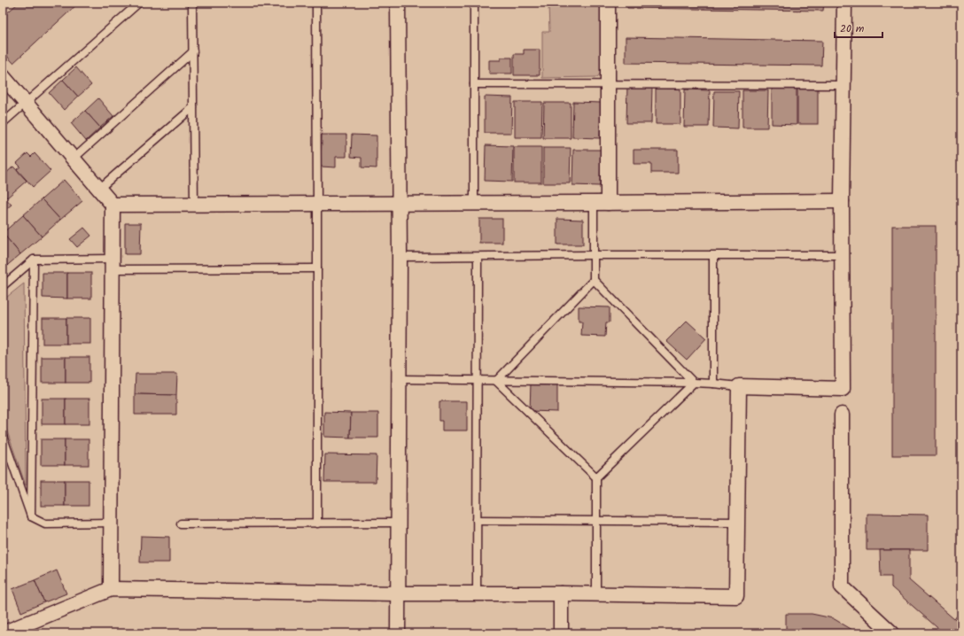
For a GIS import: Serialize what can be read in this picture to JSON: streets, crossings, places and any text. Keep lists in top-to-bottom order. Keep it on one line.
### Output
{"scale_bar":"20 m"}
